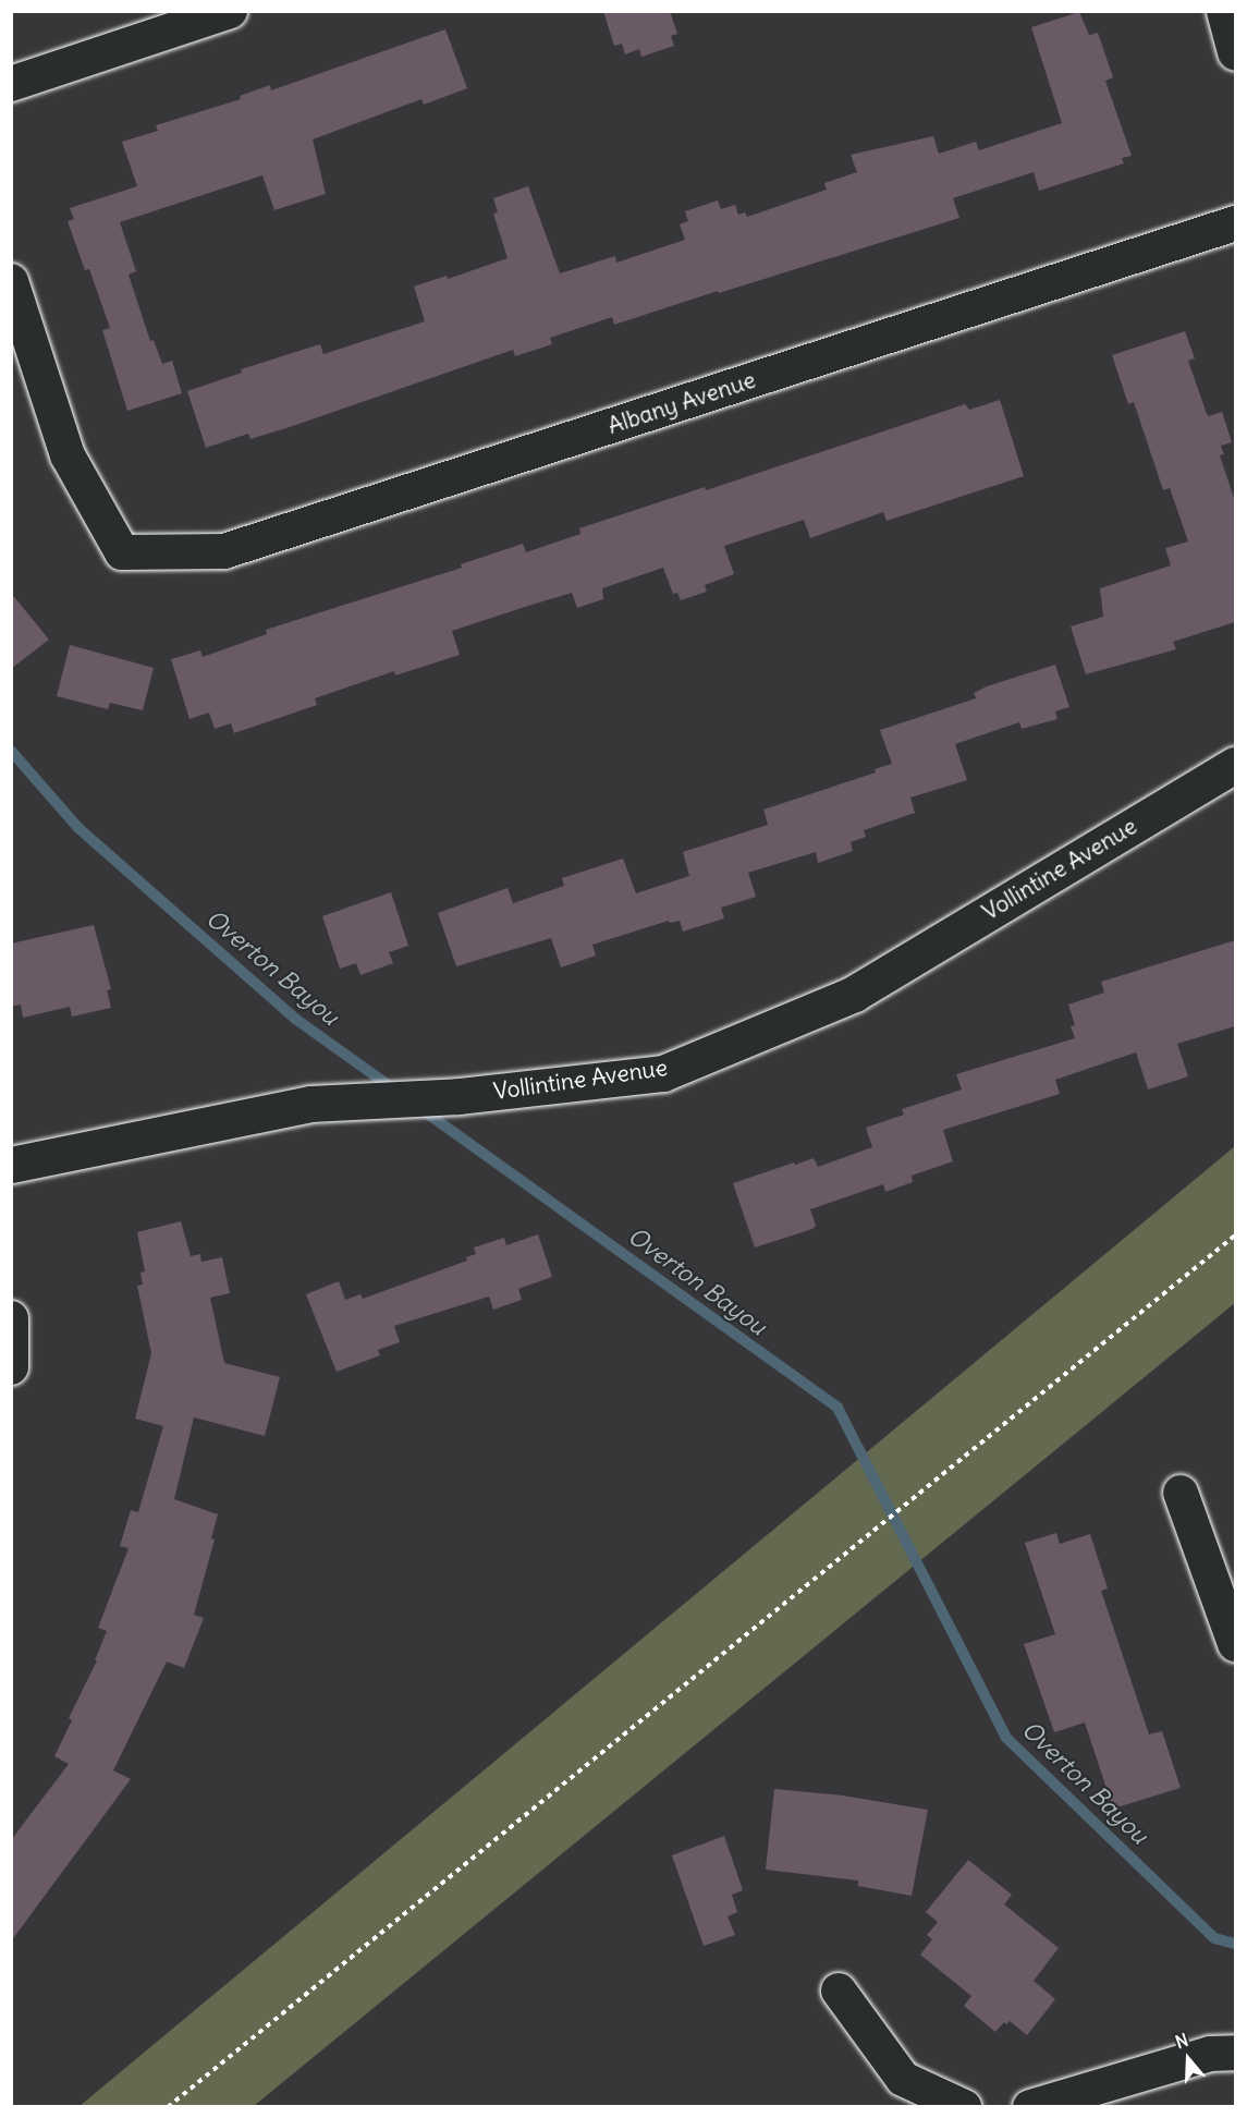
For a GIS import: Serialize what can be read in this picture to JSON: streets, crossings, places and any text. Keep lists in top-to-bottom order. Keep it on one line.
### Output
{"streets":{"street":["Albany Avenue","Vollintine Avenue"]},"water":["Overton Bayou"],"north":"top"}
